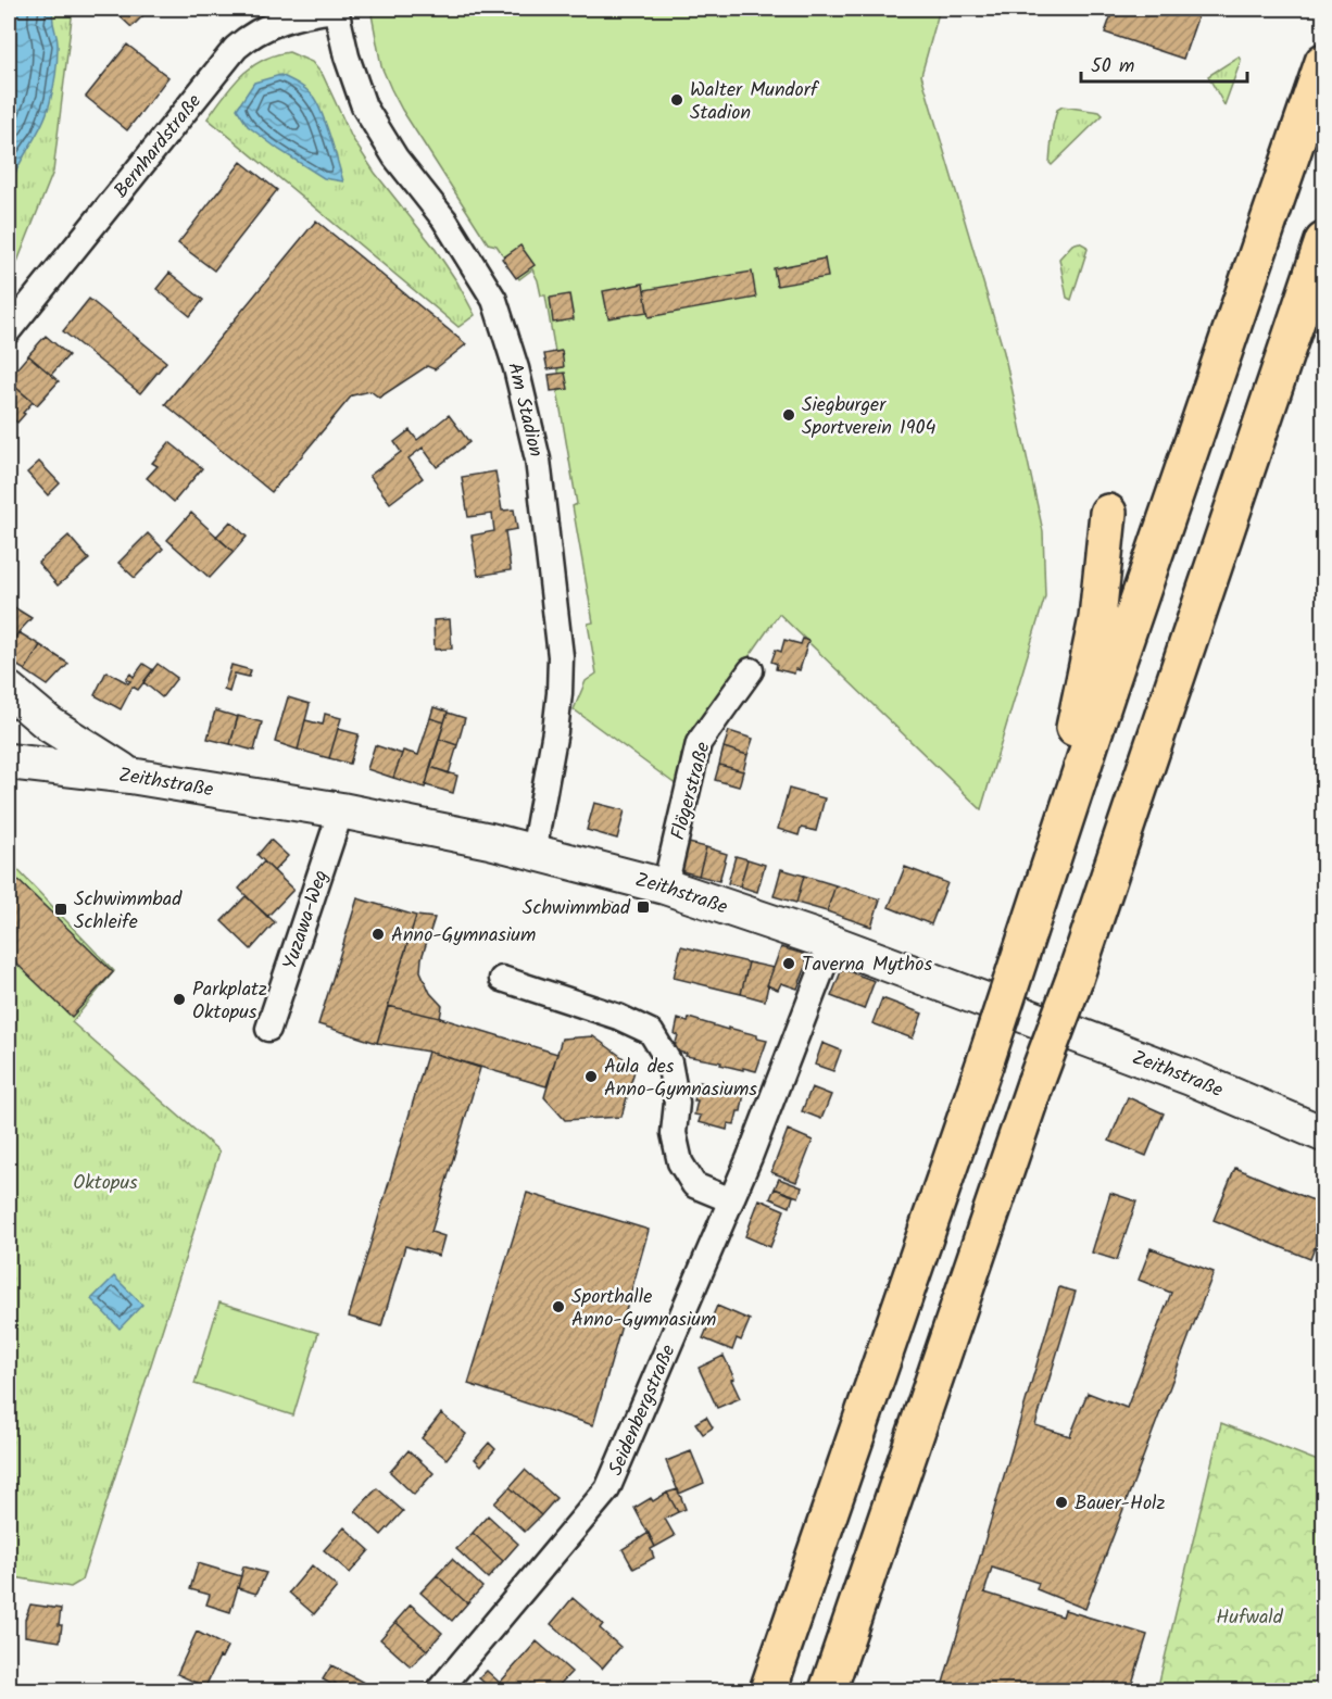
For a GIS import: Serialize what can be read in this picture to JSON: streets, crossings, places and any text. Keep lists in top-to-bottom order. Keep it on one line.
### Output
{"streets":{"street":["Bernhardstraße","Am Stadion","Zeithstraße","Flögerstraße","Yuzawa-Weg","Seidenbergstraße"]},"crossings":[["Bernhardstraße","Am Stadion"],["Am Stadion","Zeithstraße"],["Zeithstraße","Flögerstraße"],["Zeithstraße","Yuzawa-Weg"],["Zeithstraße","Seidenbergstraße"]],"parks":["Oktopus","Hufwald"],"places":{"other":["Walter Mundorf Stadion","Siegburger Sportverein 1904","Anno-Gymnasium","Taverna Mythos","Parkplatz Oktopus","Aula des Anno-Gymnasiums","Sporthalle Anno-Gymnasium","Bauer-Holz"],"transit":["Schwimmbad","Schwimmbad Schleife"]},"scale_bar":"50 m"}
